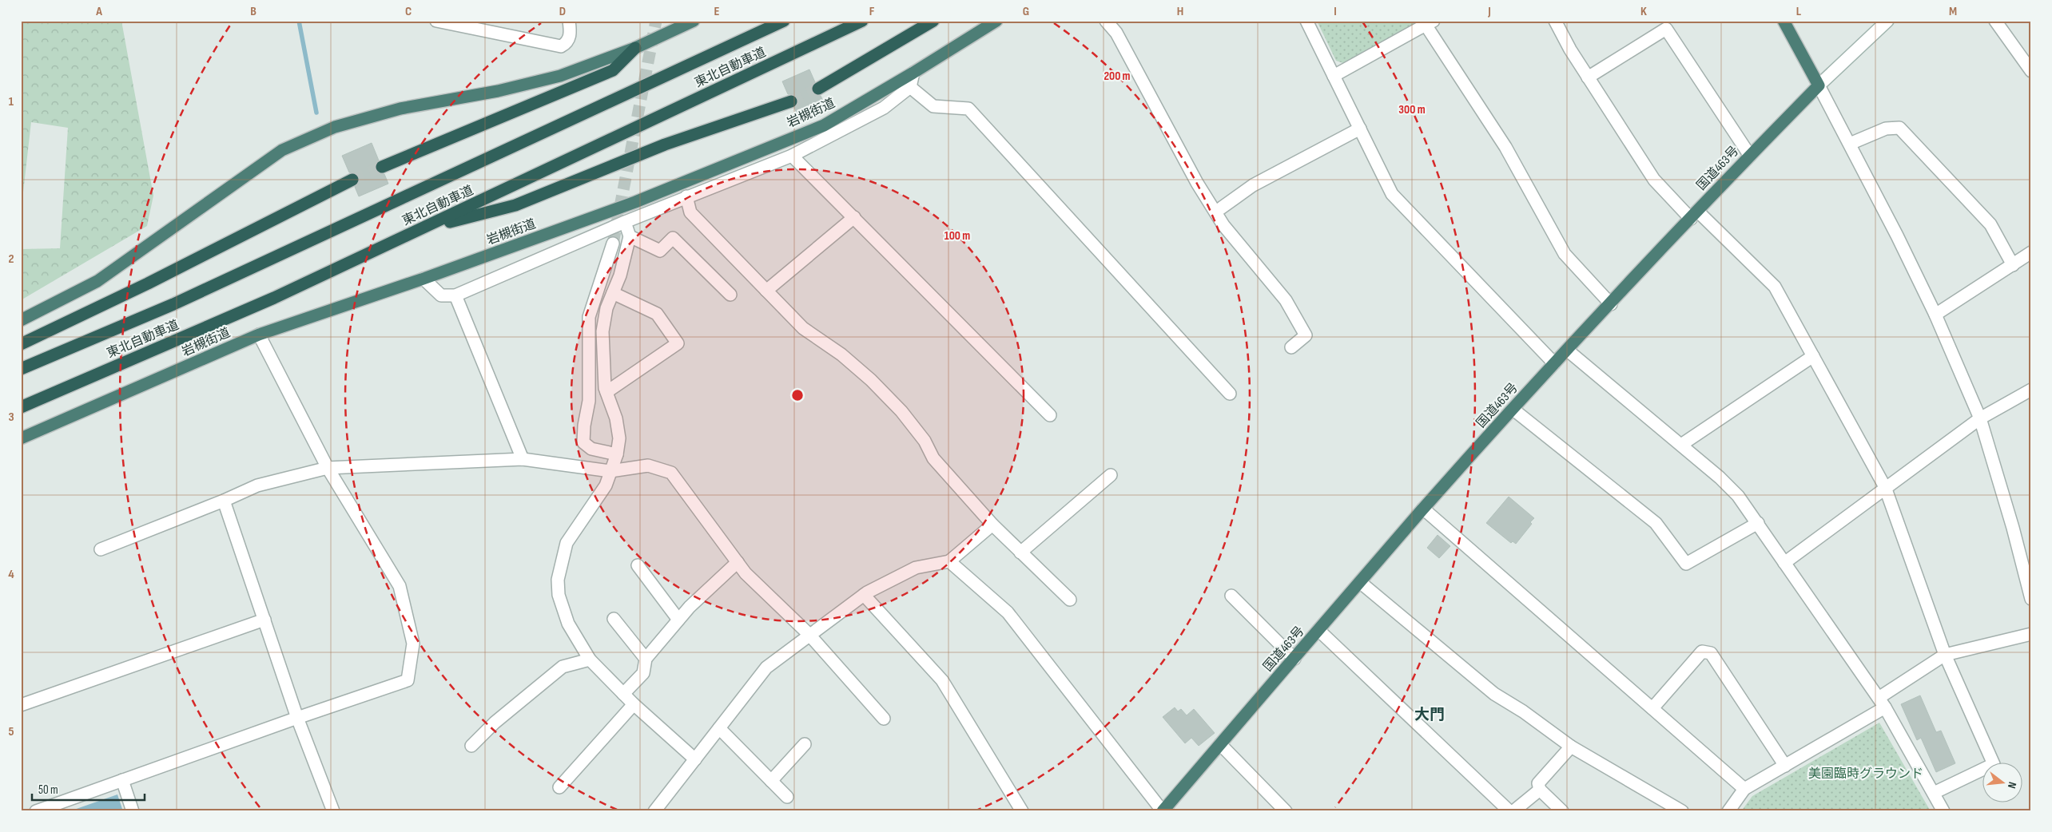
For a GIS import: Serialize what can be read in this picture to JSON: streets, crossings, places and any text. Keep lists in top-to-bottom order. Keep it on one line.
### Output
{"streets":{"highway":["東北自動車道","岩槻街道","国道463号"]},"districts":["大門"],"parks":["美園臨時グラウンド"],"scale_bar":"50 m","north":"right","grid":{"columns":["A","B","C","D","E","F","G","H","I","J","K","L","M"],"rows":["1","2","3","4","5"]},"rings":["200 m","300 m","100 m"]}
